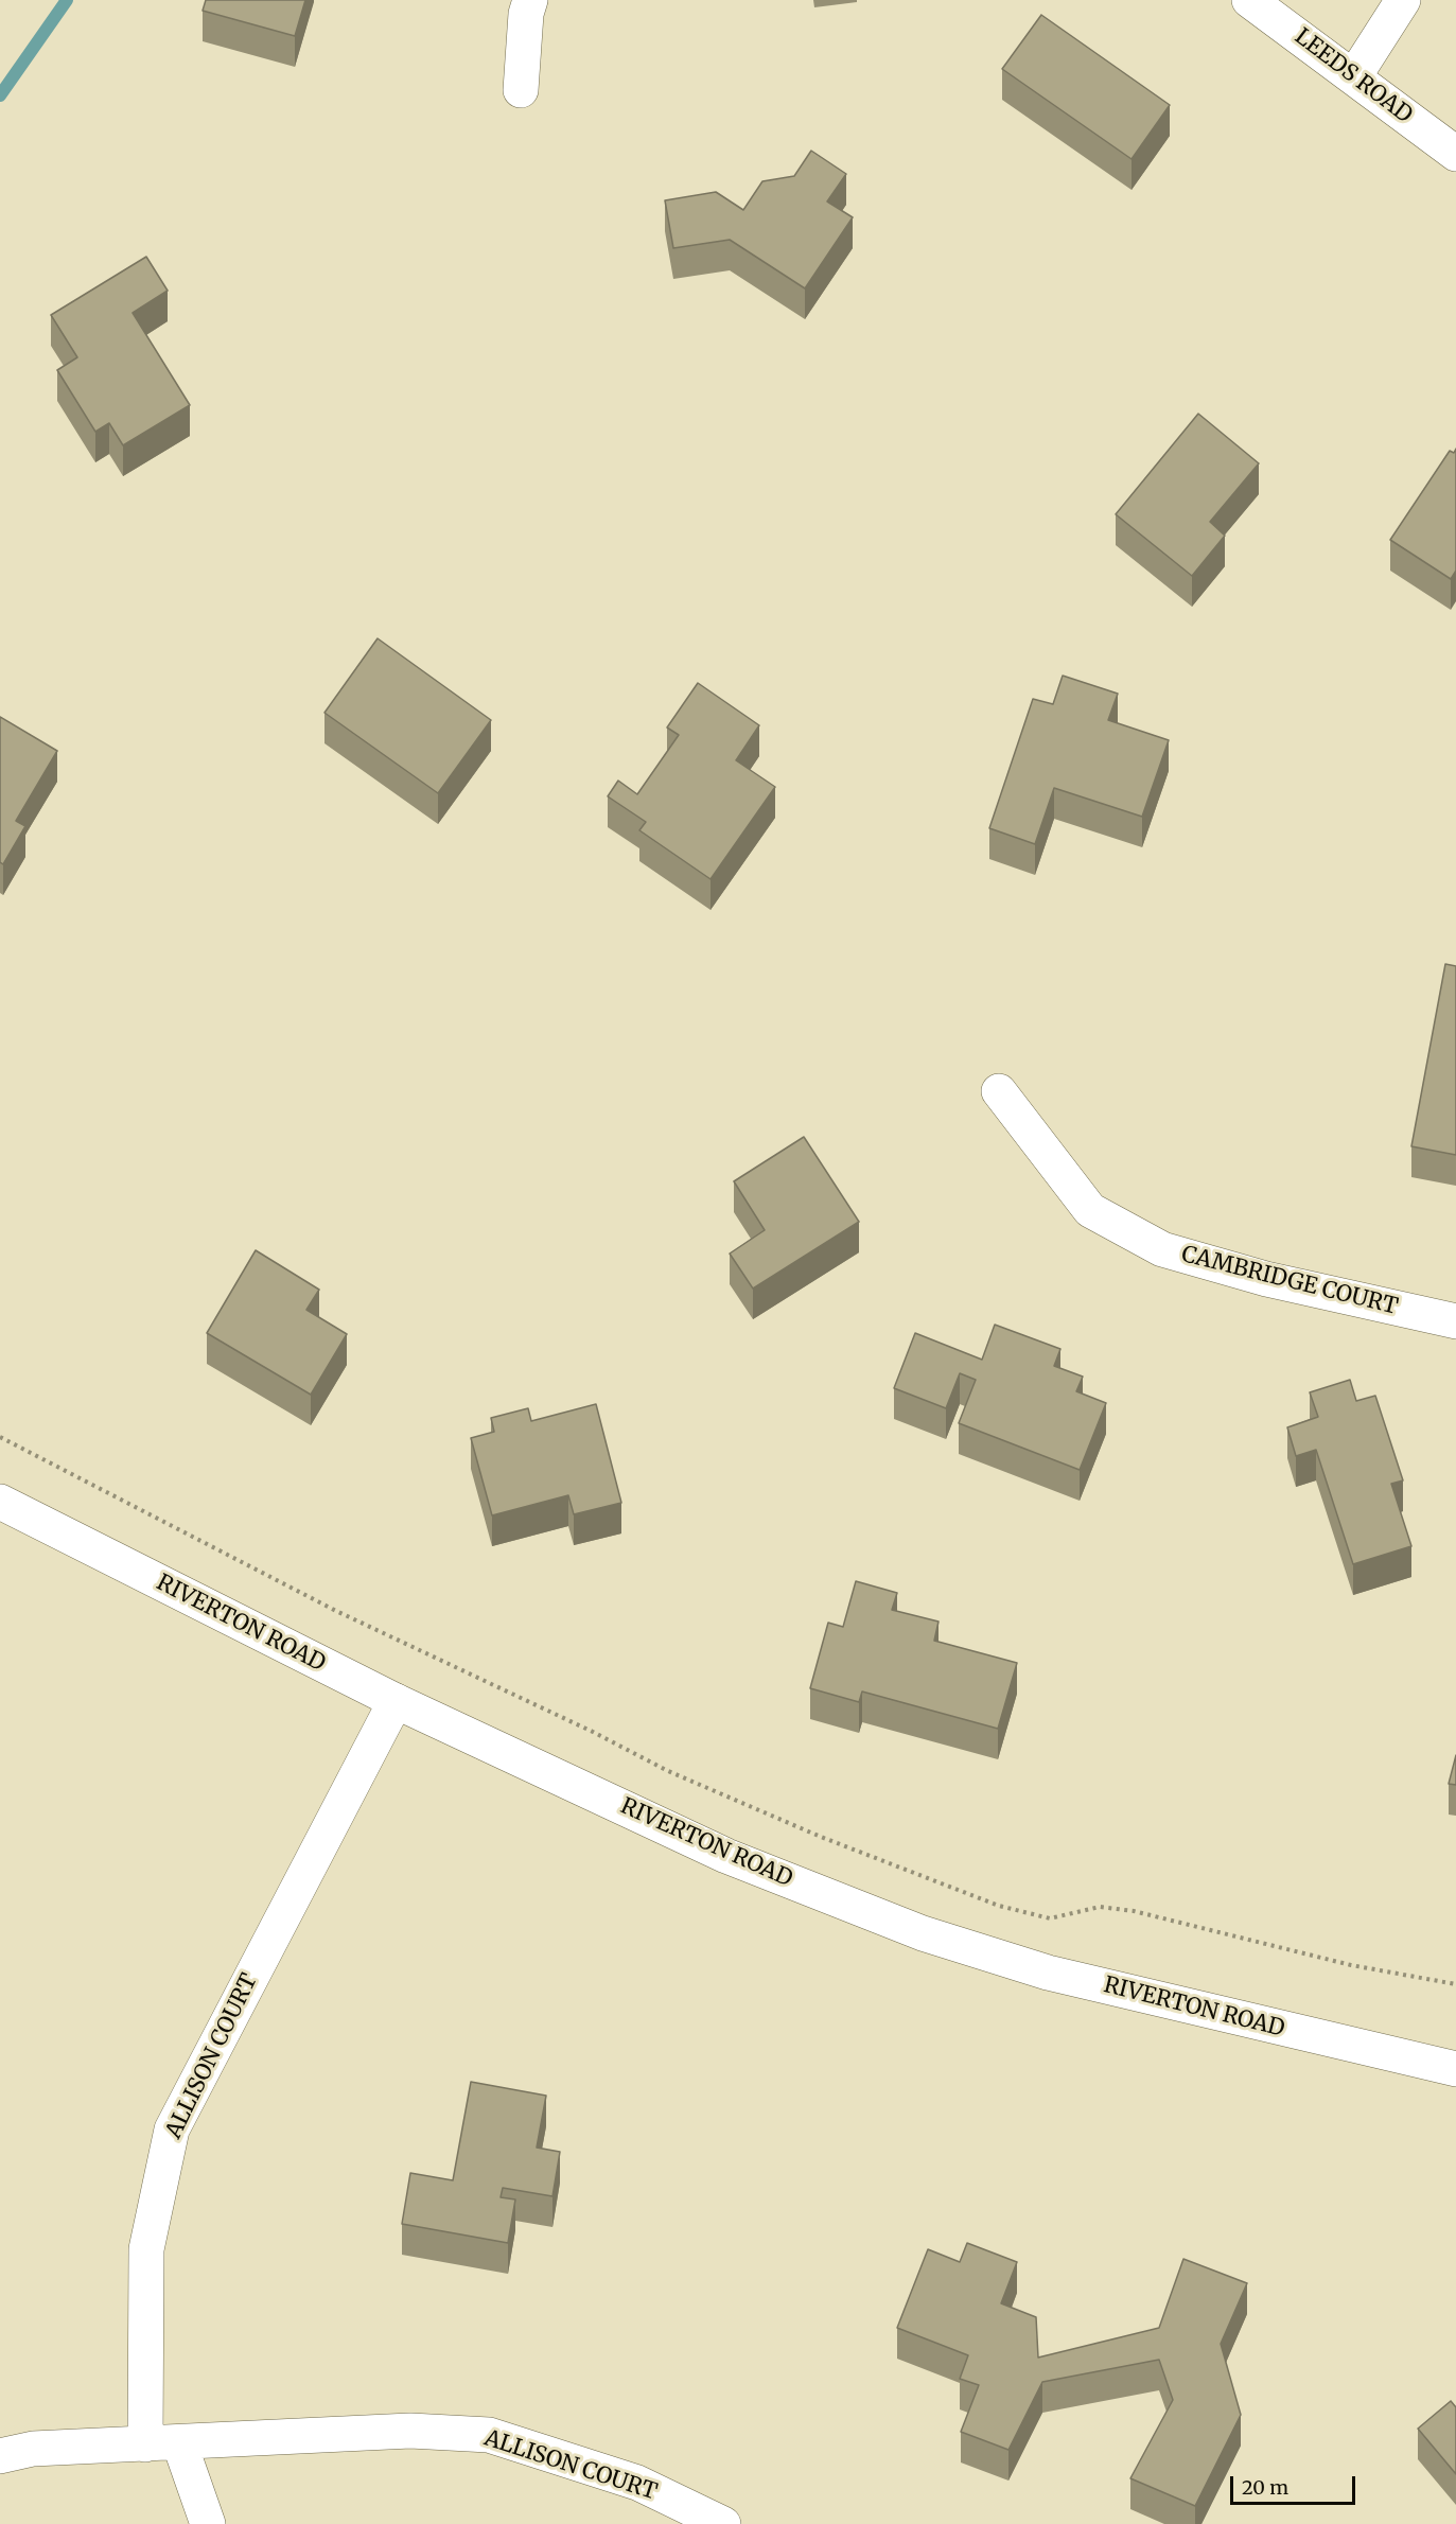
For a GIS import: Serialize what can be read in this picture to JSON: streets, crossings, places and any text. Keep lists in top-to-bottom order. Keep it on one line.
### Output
{"streets":{"street":["LEEDS ROAD","CAMBRIDGE COURT","RIVERTON ROAD","ALLISON COURT"]},"crossings":[["RIVERTON ROAD","ALLISON COURT"]],"scale_bar":"20 m"}
